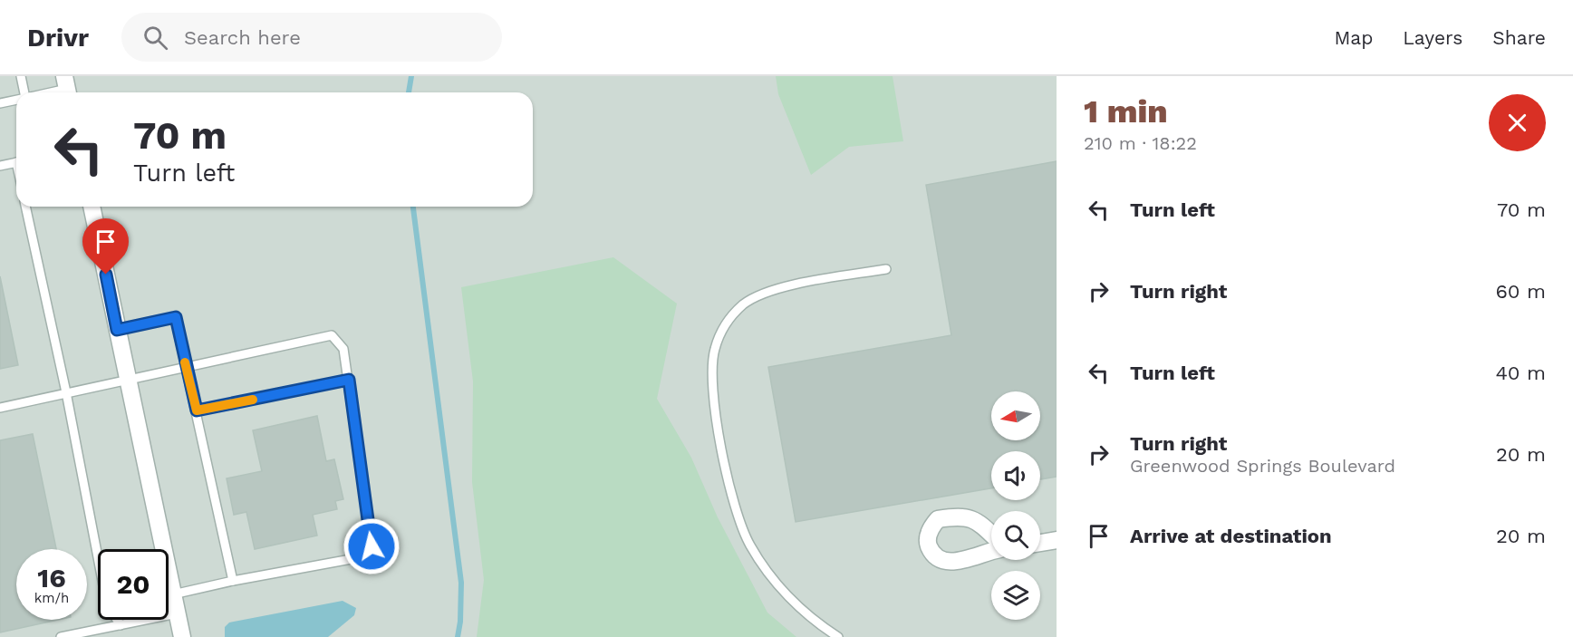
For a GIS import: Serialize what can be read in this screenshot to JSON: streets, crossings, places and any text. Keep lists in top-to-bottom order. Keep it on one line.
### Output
{"north":"left","page":{"header":"Drivr","search":"Search here","nav":["Map","Layers","Share"],"heading":["1 min","210 m · 18:22"],"turn":["70 m","Turn left"],"list":[{"name":"Turn left","value":"70 m"},{"name":"Turn right","value":"60 m"},{"name":"Turn left","value":"40 m"},{"name":"Turn right","note":"Greenwood Springs Boulevard","value":"20 m"},{"name":"Arrive at destination","value":"20 m"}],"speed":"16 km/h","limit":"20"}}
